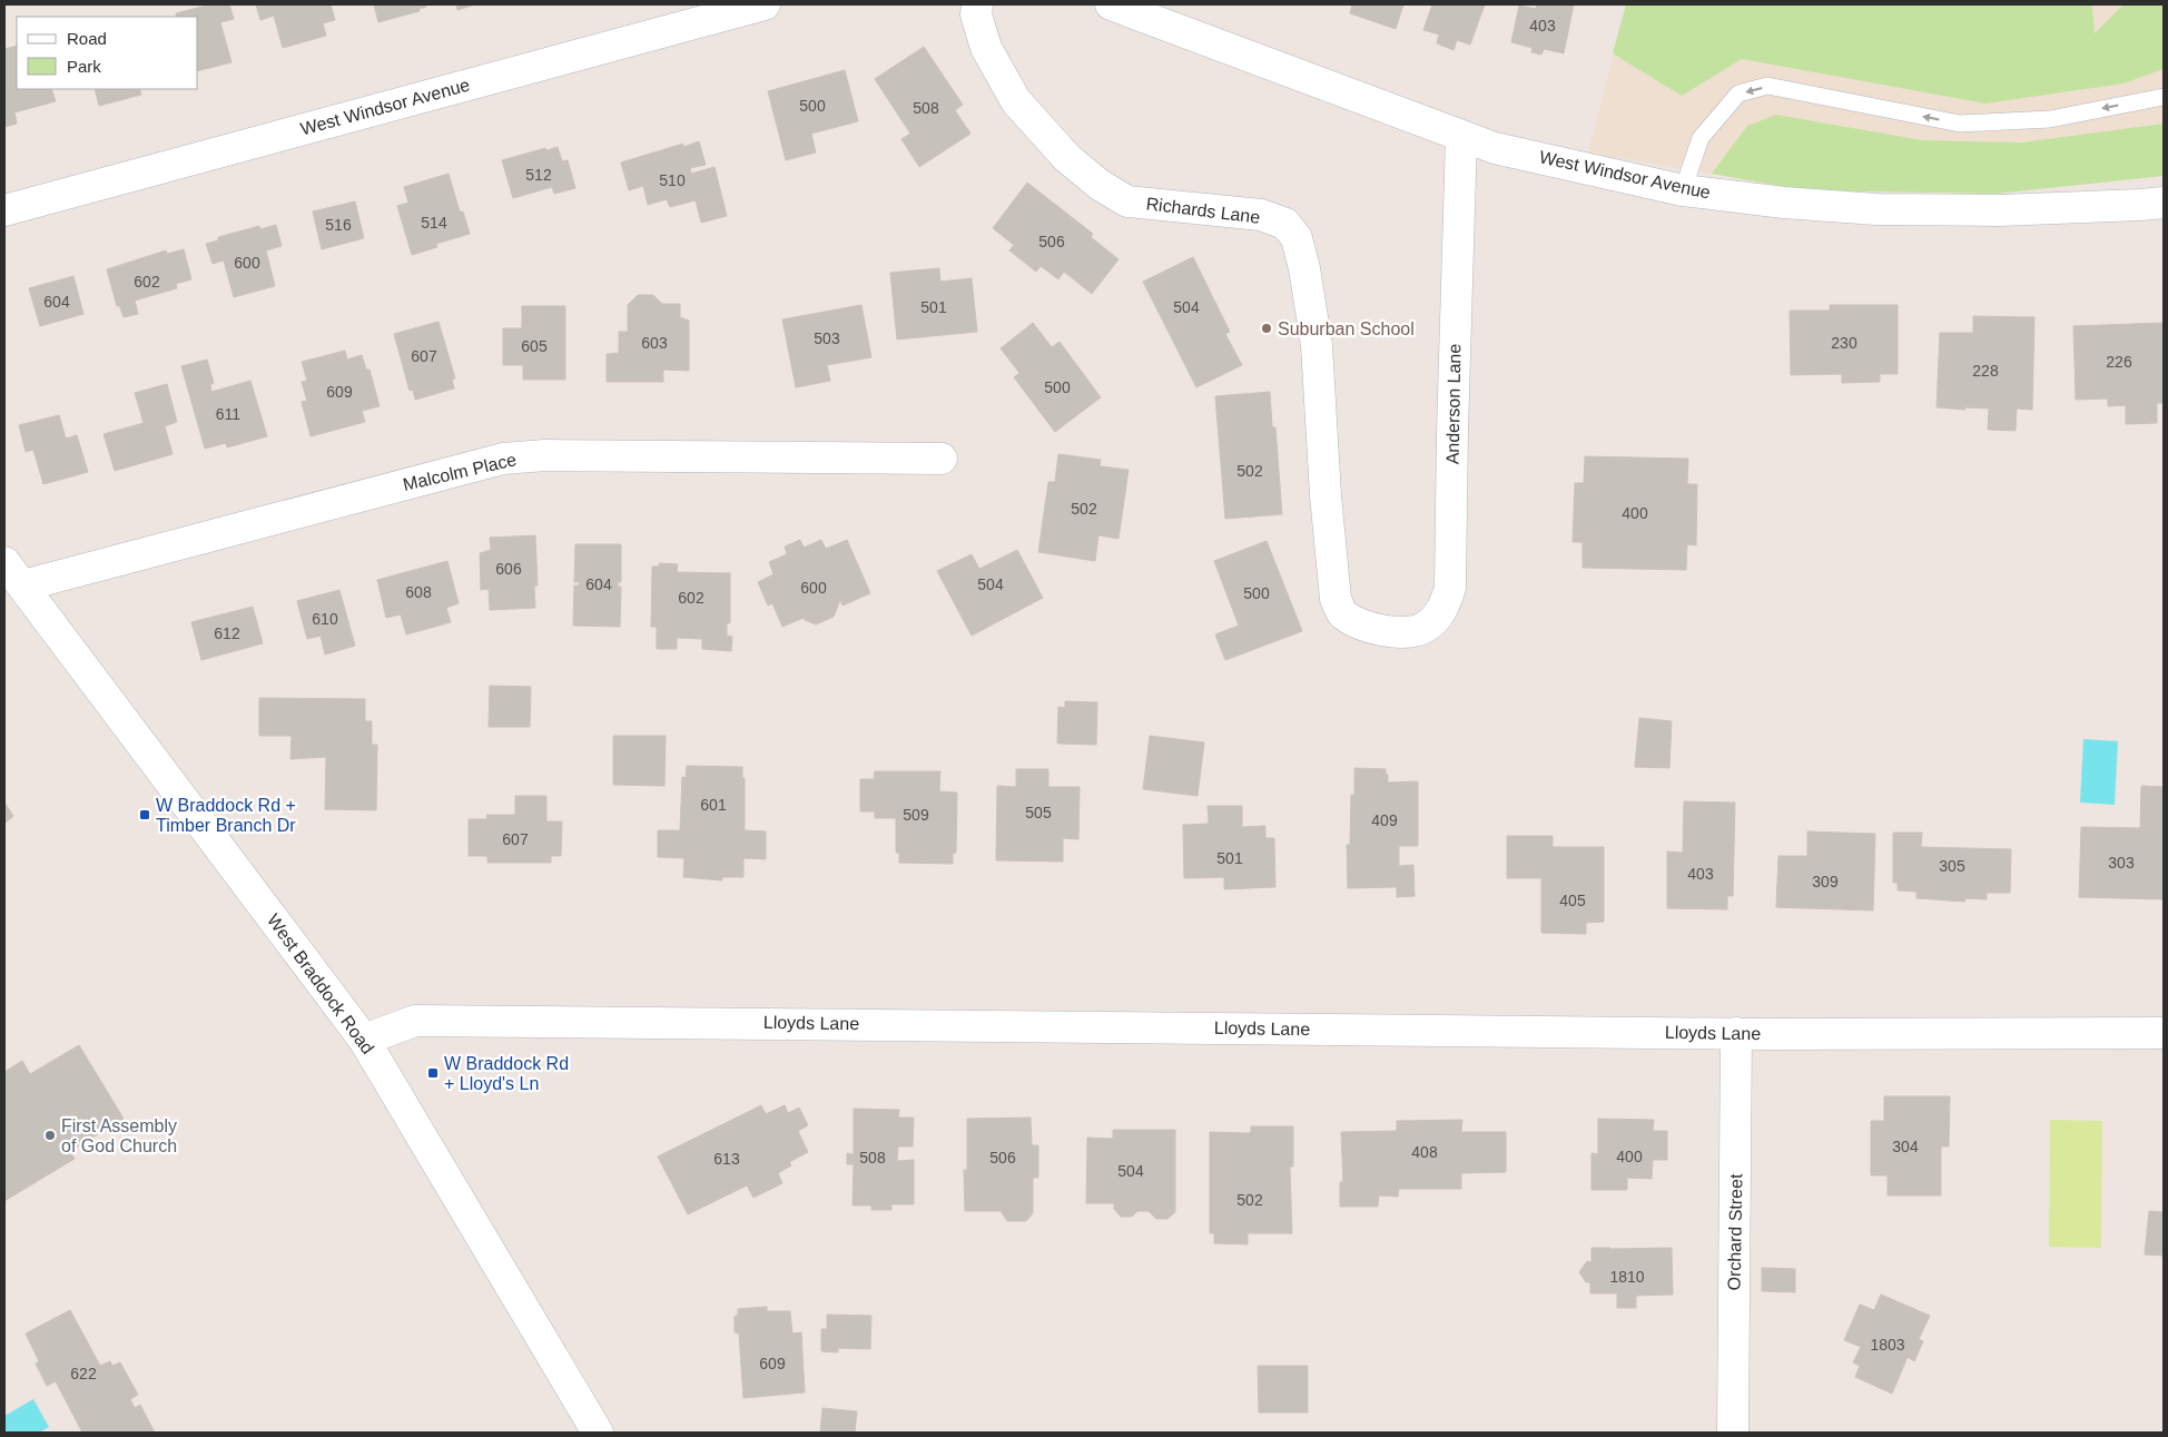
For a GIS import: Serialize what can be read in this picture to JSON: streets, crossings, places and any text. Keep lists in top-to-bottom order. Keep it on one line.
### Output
{"streets":{"street":["West Windsor Avenue","Richards Lane","Anderson Lane","Malcolm Place","West Braddock Road","Lloyds Lane","Orchard Street"]},"crossings":[["West Windsor Avenue","Anderson Lane"],["Richards Lane","Anderson Lane"],["Malcolm Place","West Braddock Road"],["West Braddock Road","Lloyds Lane"],["Lloyds Lane","Orchard Street"]],"places":{"other":["Suburban School","First Assembly of God Church"],"transit":["W Braddock Rd + Timber Branch Dr","W Braddock Rd + Lloyd's Ln"]},"house_numbers":["403","500","508","512","510","514","516","506","600","602","604","501","504","503","603","230","605","607","226","228","500","609","611","502","502","400","606","604","504","600","608","500","602","610","612","601","505","509","409","607","501","303","305","403","309","405","304","408","400","508","506","613","504","502","1810","1803","609","622"],"legend":["Road","Park"]}
